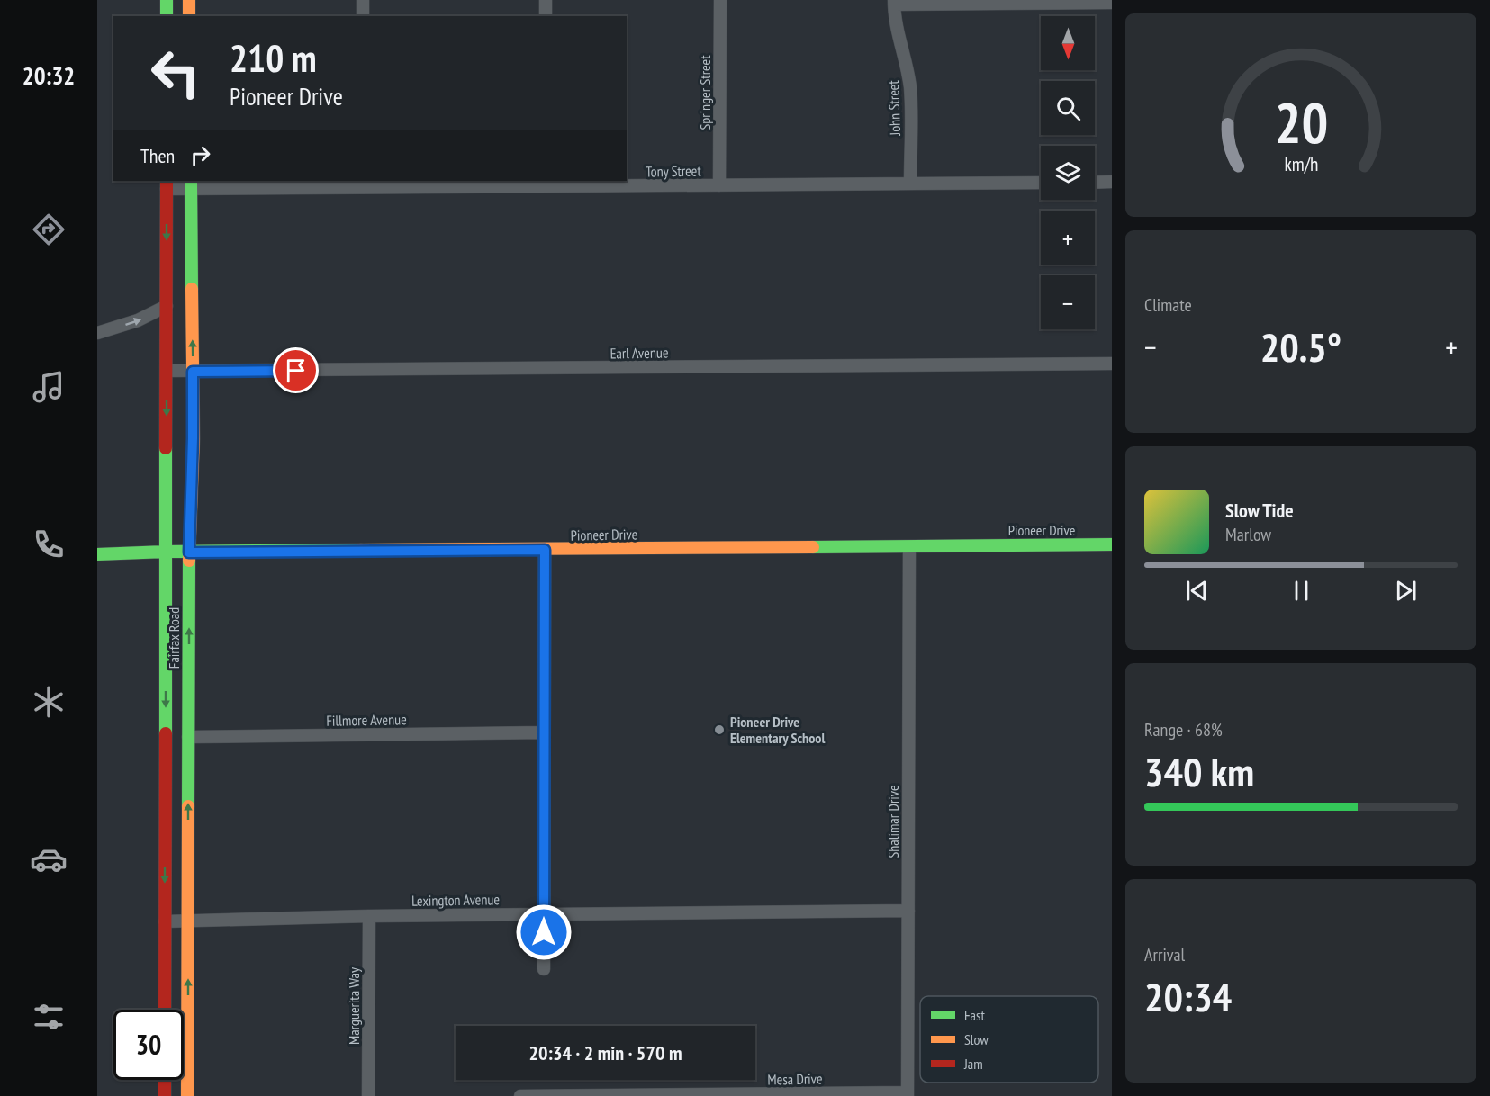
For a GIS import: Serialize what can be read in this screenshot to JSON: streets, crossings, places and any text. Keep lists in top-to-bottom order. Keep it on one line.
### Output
{"streets":{"main road":["Pioneer Drive","Fairfax Road"],"street":["Springer Street","John Street","Tony Street","Earl Avenue","Fillmore Avenue","Shalimar Drive","Lexington Avenue","Marguerita Way","Mesa Drive"]},"crossings":[["Springer Street","Tony Street"],["John Street","Tony Street"],["Tony Street","Fairfax Road"],["Earl Avenue","Fairfax Road"],["Pioneer Drive","Fairfax Road"],["Pioneer Drive","Shalimar Drive"],["Fairfax Road","Fillmore Avenue"],["Fairfax Road","Lexington Avenue"],["Shalimar Drive","Lexington Avenue"],["Shalimar Drive","Mesa Drive"],["Lexington Avenue","Marguerita Way"]],"places":["Pioneer Drive Elementary School"],"legend":["Fast","Slow","Jam"],"north":"bottom","page":{"tabs":"20:32","map_buttons":["+","−"],"turn":["210 m","Pioneer Drive"],"then":"Then","tile":["Climate",["Range · 68%","340 km"],["Arrival","20:34"]],"heat":["−","20.5°","+"],"song":["Slow Tide","Marlow"],"limit":"30","trip":"20:34 · 2 min · 570 m","gauge":["20","km/h"]}}
